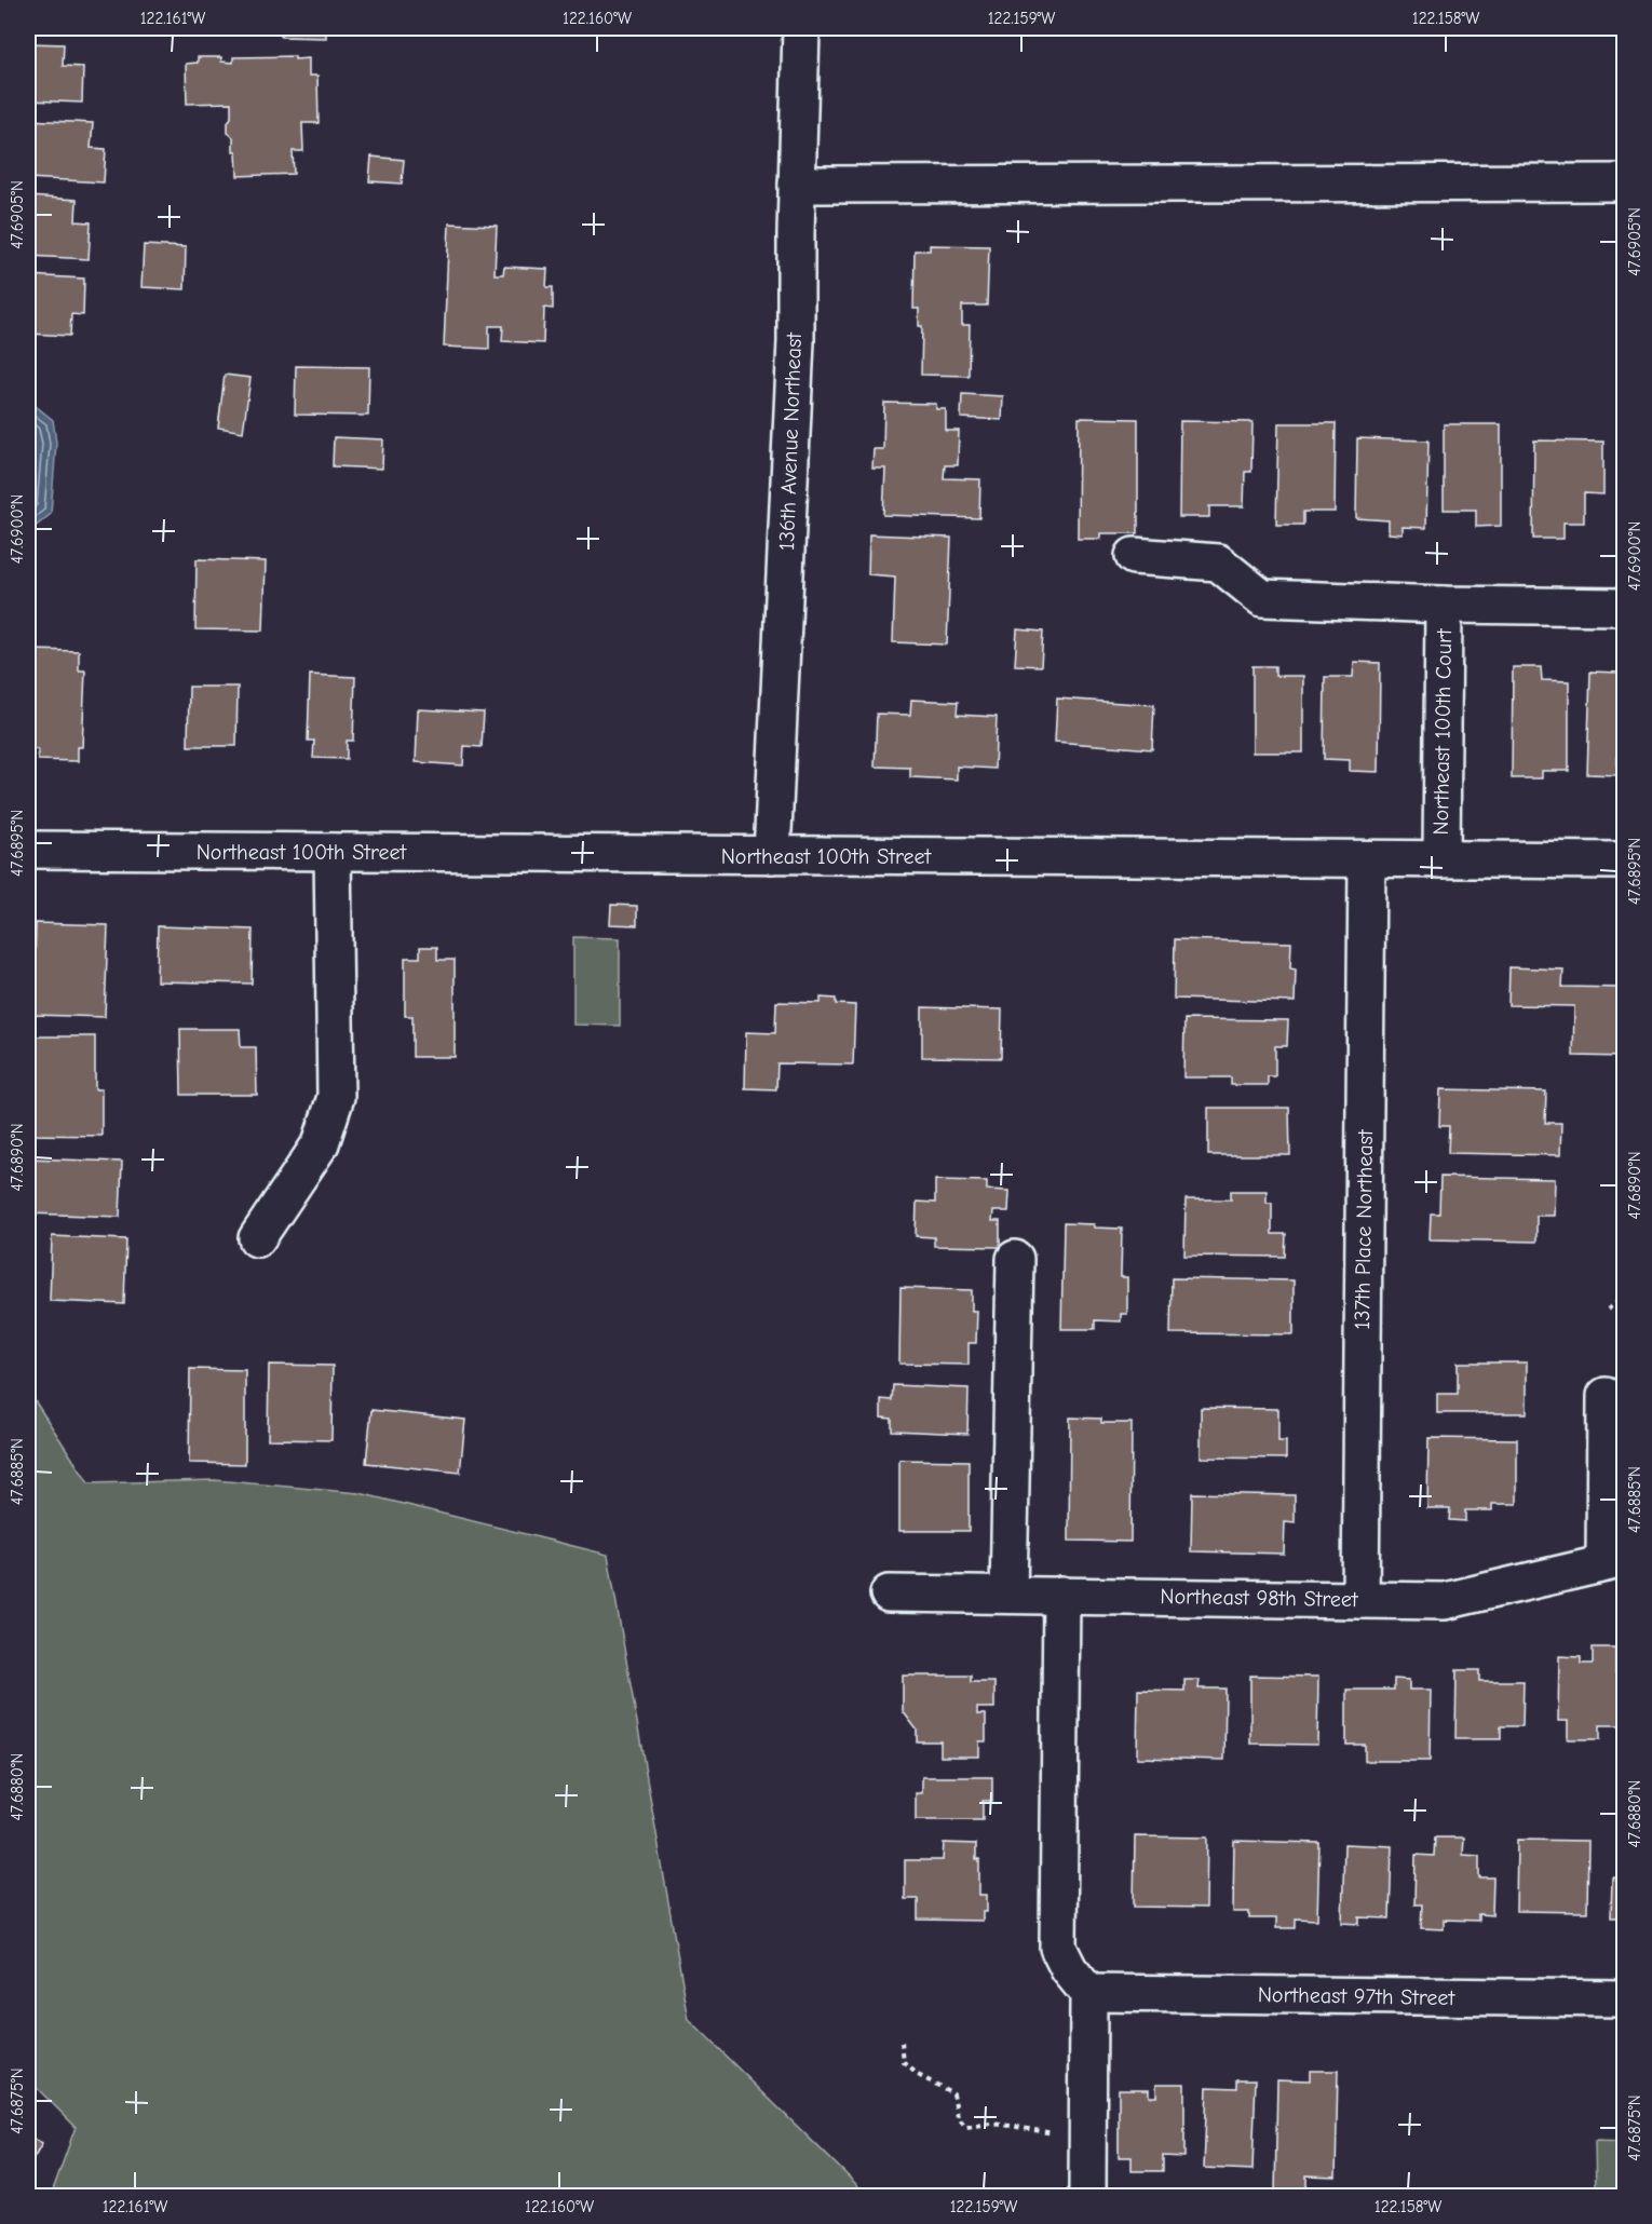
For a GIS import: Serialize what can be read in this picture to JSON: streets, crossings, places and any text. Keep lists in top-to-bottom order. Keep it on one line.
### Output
{"streets":{"street":["136th Avenue Northeast","Northeast 100th Court","Northeast 100th Street","137th Place Northeast","Northeast 98th Street","Northeast 97th Street"]},"crossings":[["136th Avenue Northeast","Northeast 100th Street"],["Northeast 100th Court","Northeast 100th Street"],["Northeast 100th Street","137th Place Northeast"],["137th Place Northeast","Northeast 98th Street"]],"coordinates":["122.161°W","122.160°W","122.159°W","122.158°W","47.6905°N","47.6900°N","47.6895°N","47.6890°N","47.6885°N","47.6880°N","47.6875°N"]}
